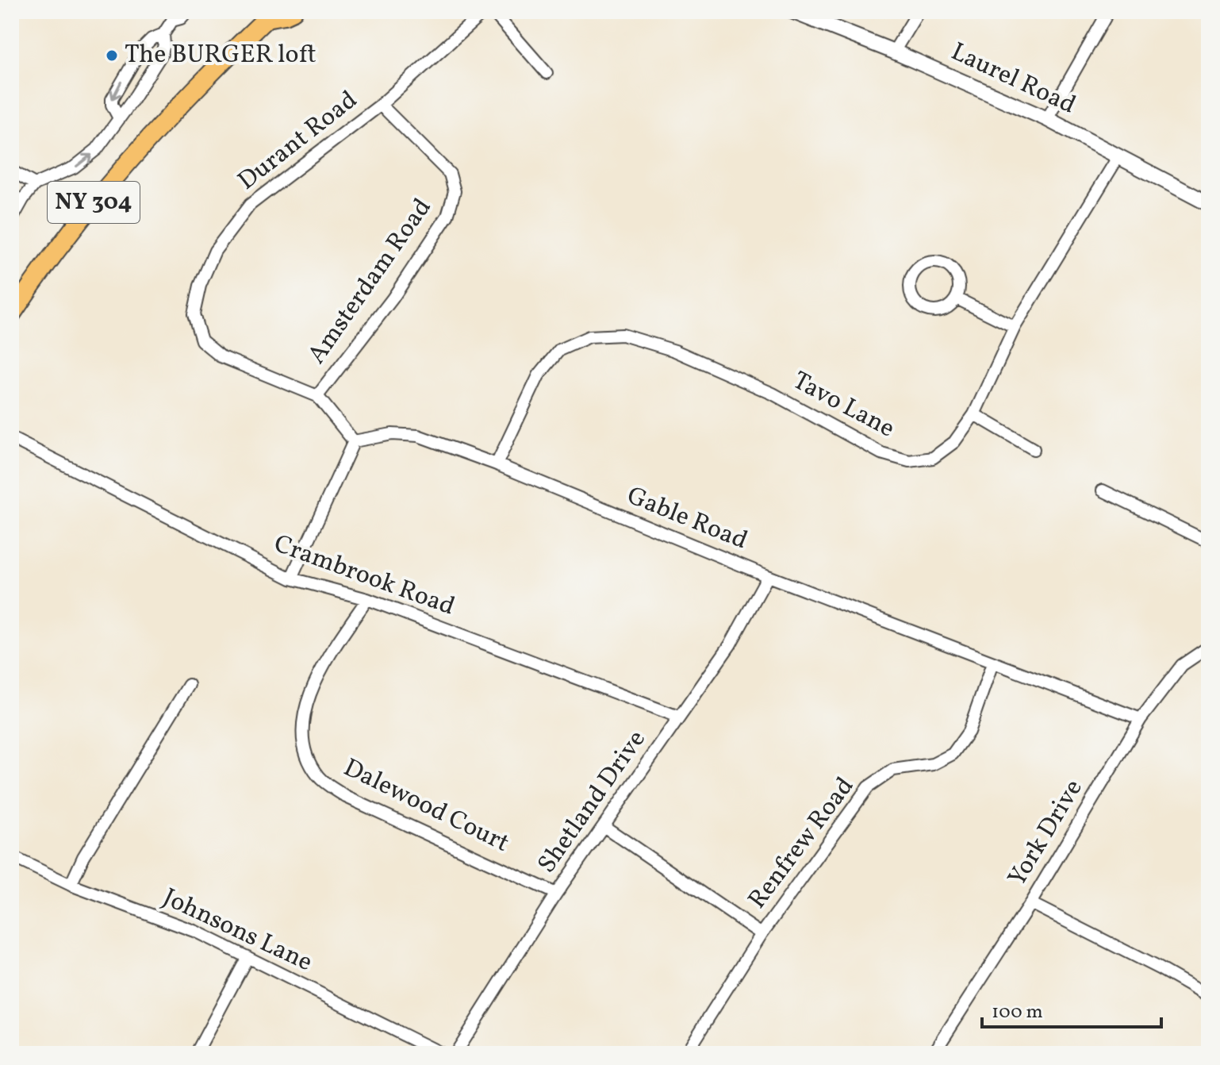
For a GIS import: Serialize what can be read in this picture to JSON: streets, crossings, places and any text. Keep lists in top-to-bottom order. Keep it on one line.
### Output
{"streets":{"main road":["NY 304"],"street":["Laurel Road","Durant Road","Amsterdam Road","Tavo Lane","Gable Road","Crambrook Road","Shetland Drive","Dalewood Court","York Drive","Renfrew Road","Johnsons Lane"]},"crossings":[["Laurel Road","Tavo Lane"],["Durant Road","Amsterdam Road"],["Durant Road","Gable Road"],["Tavo Lane","Gable Road"],["Gable Road","Shetland Drive"],["Gable Road","York Drive"],["Gable Road","Renfrew Road"],["Crambrook Road","Shetland Drive"],["Crambrook Road","Dalewood Court"],["Shetland Drive","Dalewood Court"]],"places":["The BURGER loft"],"scale_bar":"100 m"}
